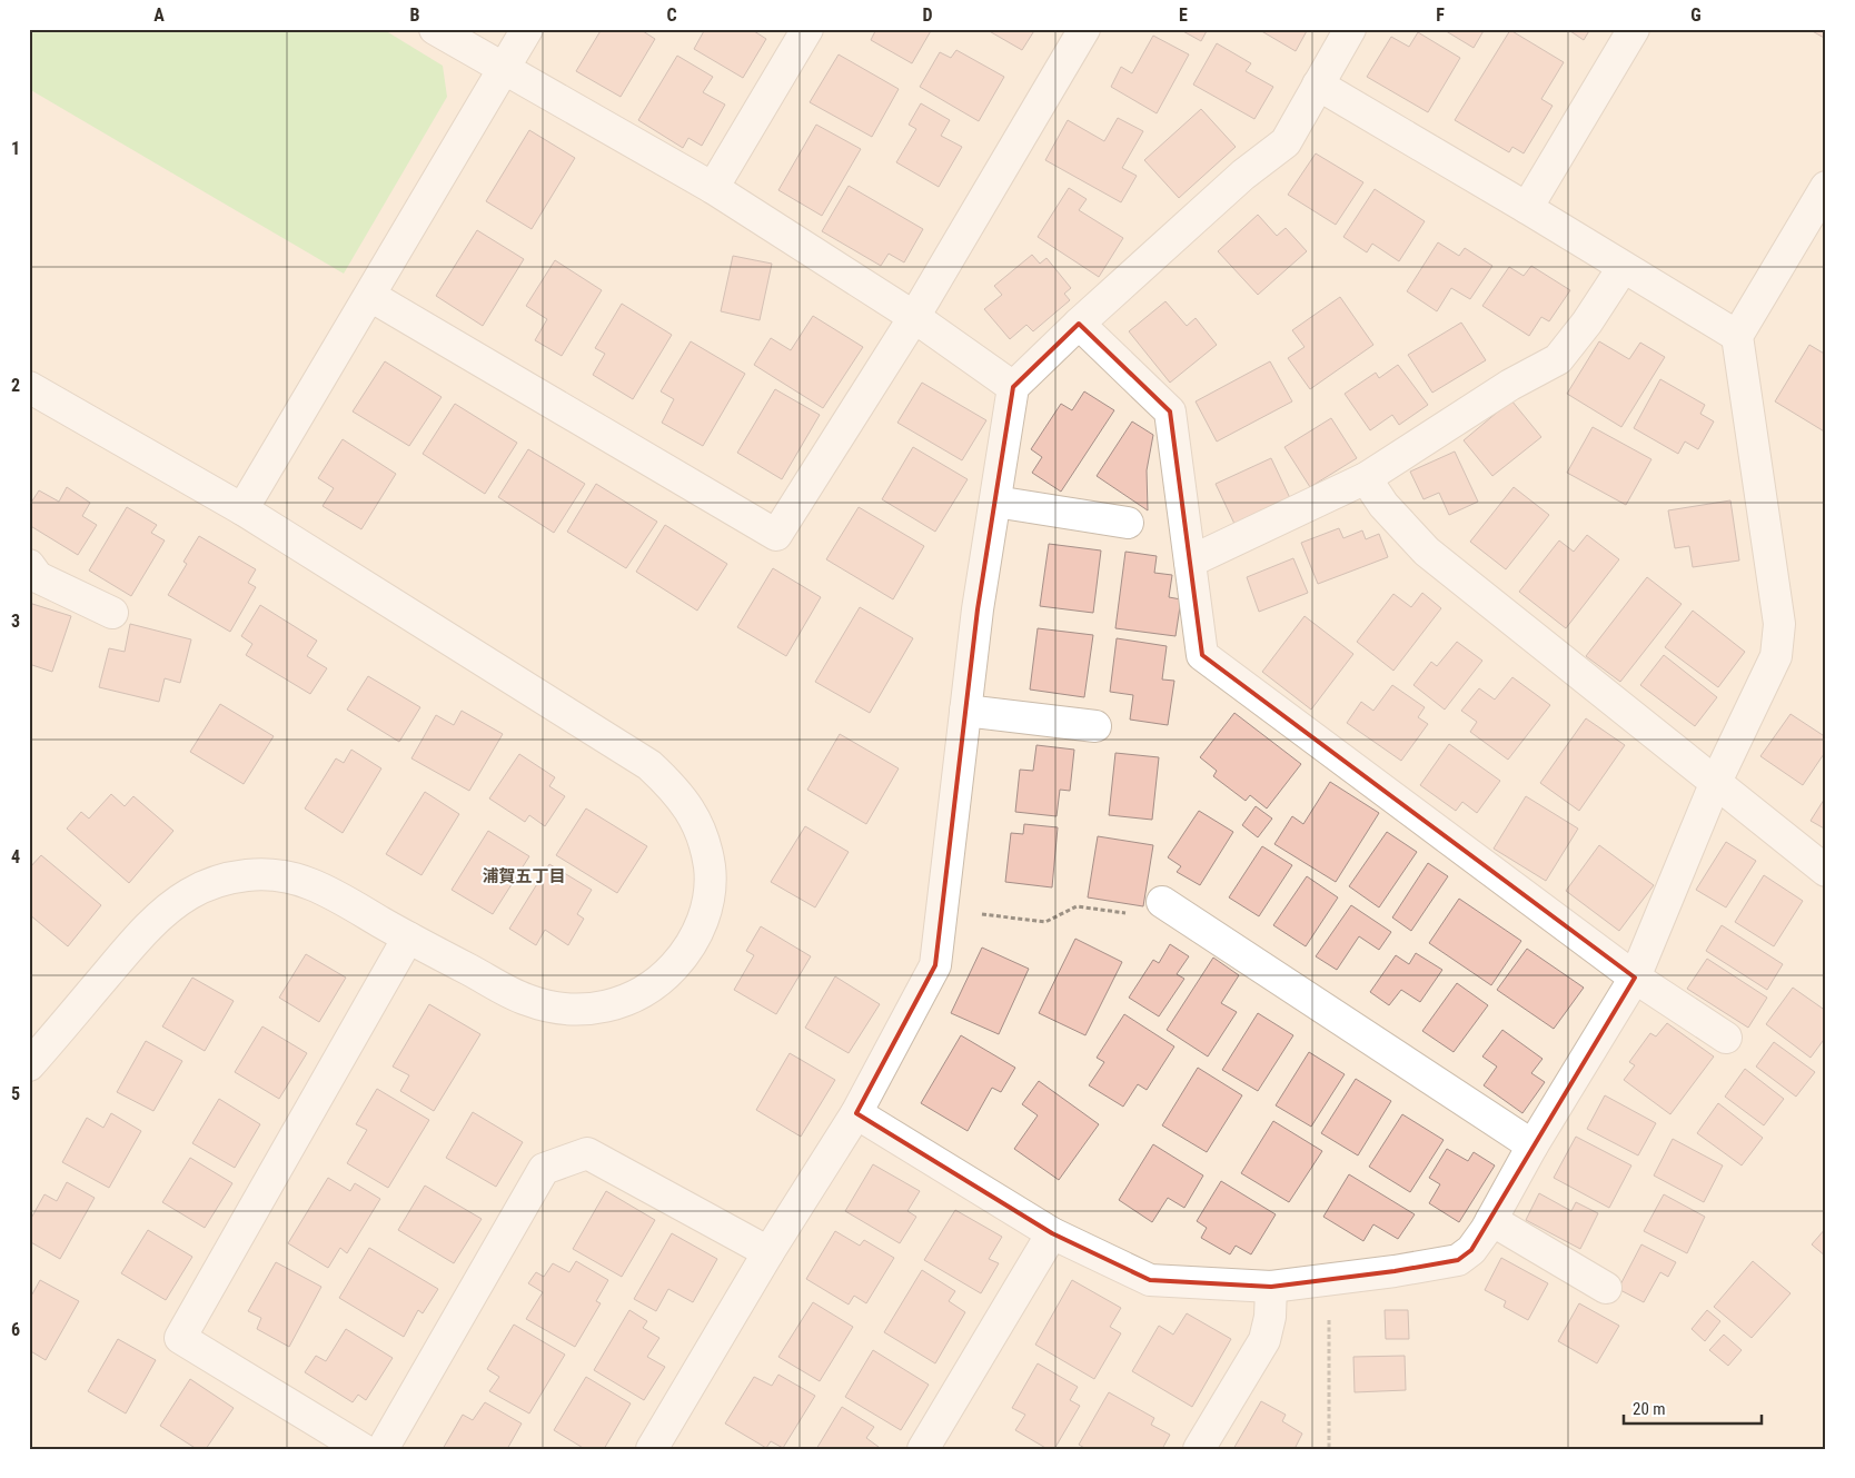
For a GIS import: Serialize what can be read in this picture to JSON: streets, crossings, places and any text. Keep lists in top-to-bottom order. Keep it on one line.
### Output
{"districts":["浦賀五丁目"],"scale_bar":"20 m","grid":{"columns":["A","B","C","D","E","F","G"],"rows":["1","2","3","4","5","6"]}}
